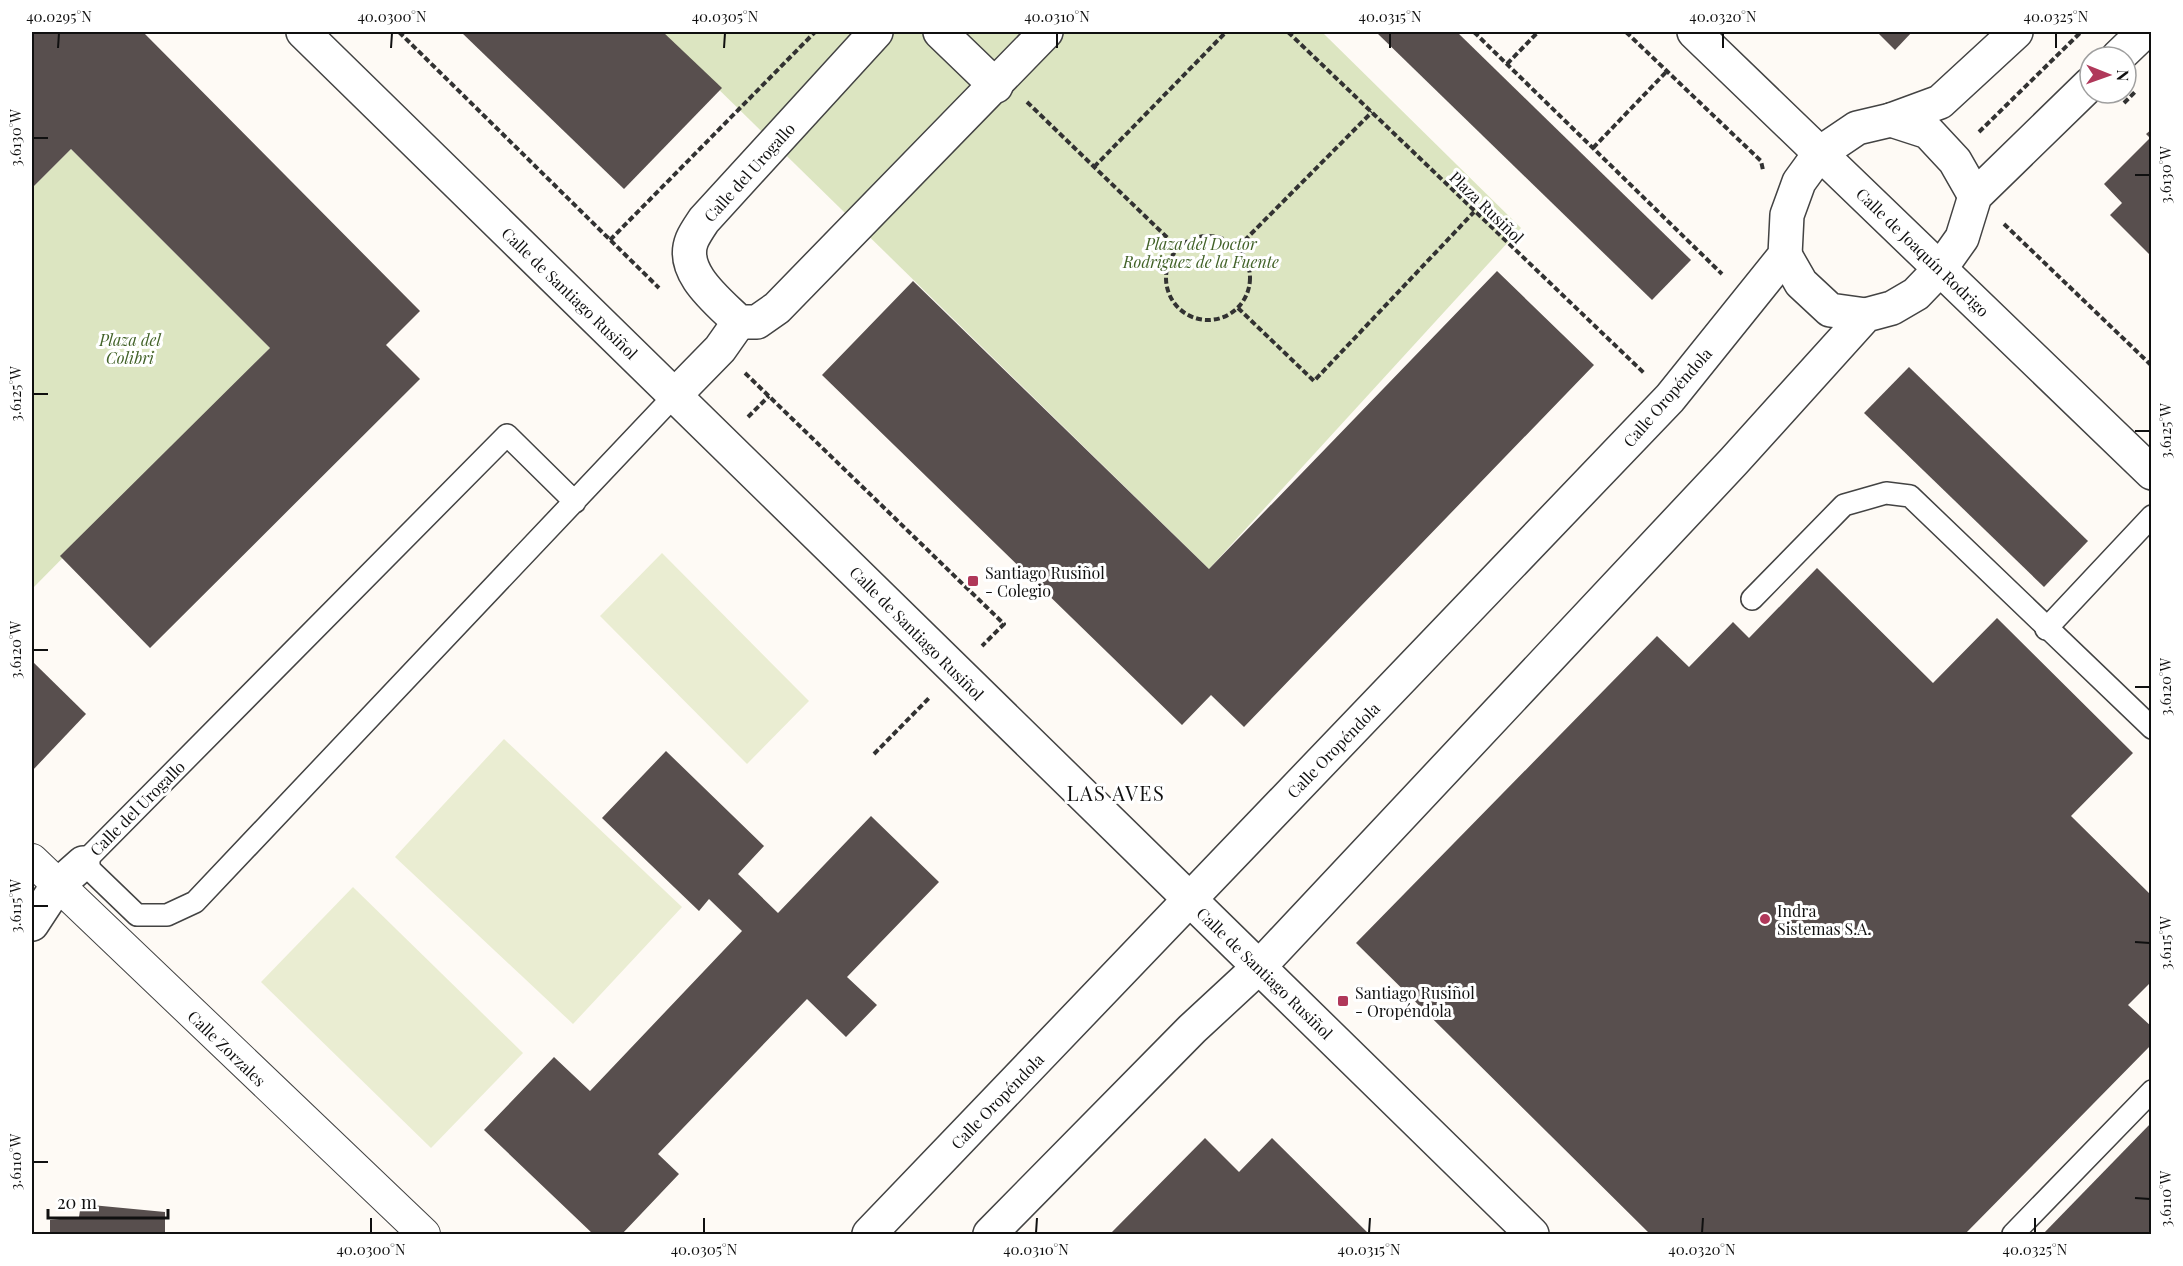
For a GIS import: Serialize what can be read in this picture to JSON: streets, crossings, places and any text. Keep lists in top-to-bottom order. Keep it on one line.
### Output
{"streets":{"street":["Calle del Urogallo","Calle de Joaquín Rodrigo","Calle de Santiago Rusiñol","Calle Oropéndola","Calle Zorzales"],"path":["Plaza Rusiñol"]},"crossings":[["Calle del Urogallo","Calle de Santiago Rusiñol"],["Plaza Rusiñol","Calle Oropéndola"],["Calle de Santiago Rusiñol","Calle Oropéndola"]],"districts":["LAS AVES"],"parks":["Plaza del Doctor Rodriguez de la Fuente","Plaza del Colibri"],"places":{"transit":["Santiago Rusiñol - Colegio","Santiago Rusiñol - Oropéndola"],"other":["Indra Sistemas S.A."]},"scale_bar":"20 m","north":"right","coordinates":["40.0295°N","40.0300°N","40.0305°N","40.0310°N","40.0315°N","40.0320°N","40.0325°N","3.6130°W","3.6125°W","3.6120°W","3.6115°W","3.6110°W"]}
